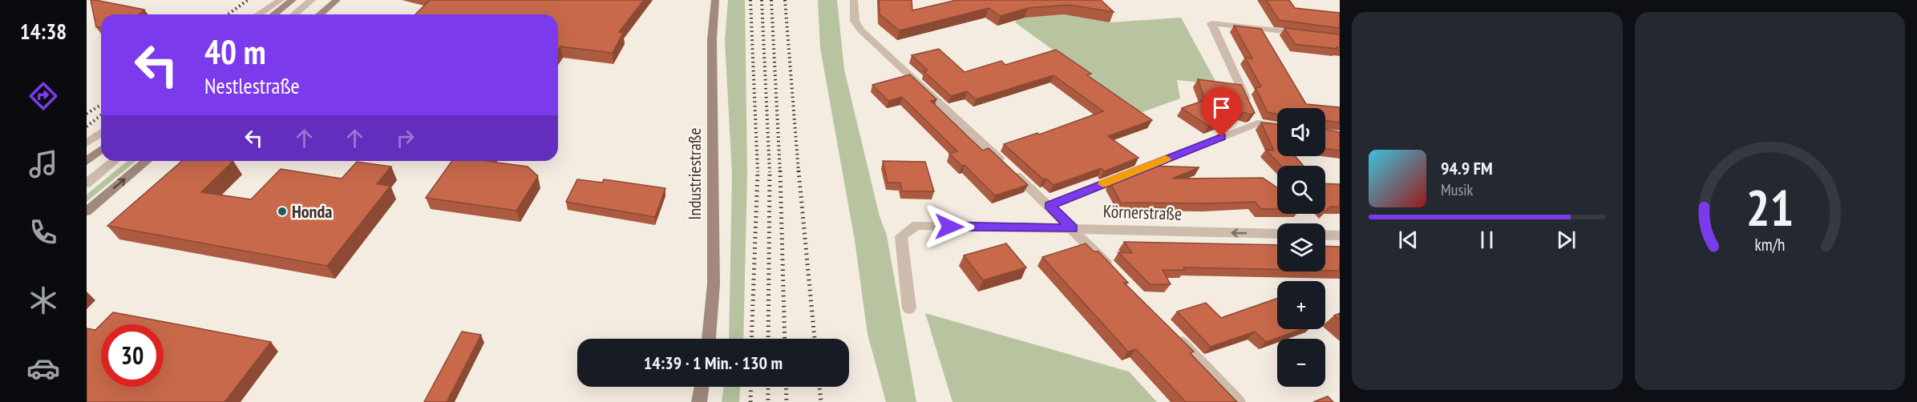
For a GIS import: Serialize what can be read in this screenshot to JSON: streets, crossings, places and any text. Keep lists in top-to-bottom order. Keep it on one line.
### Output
{"streets":{"street":["Industriestraße","Körnerstraße"]},"places":["Honda"],"page":{"tabs":"14:38","turn":["40 m","Nestlestraße"],"map_buttons":["+","−"],"song":["94.9 FM","Musik"],"limit":"30","trip":"14:39 · 1 Min. · 130 m","gauge":["21","km/h"]}}
